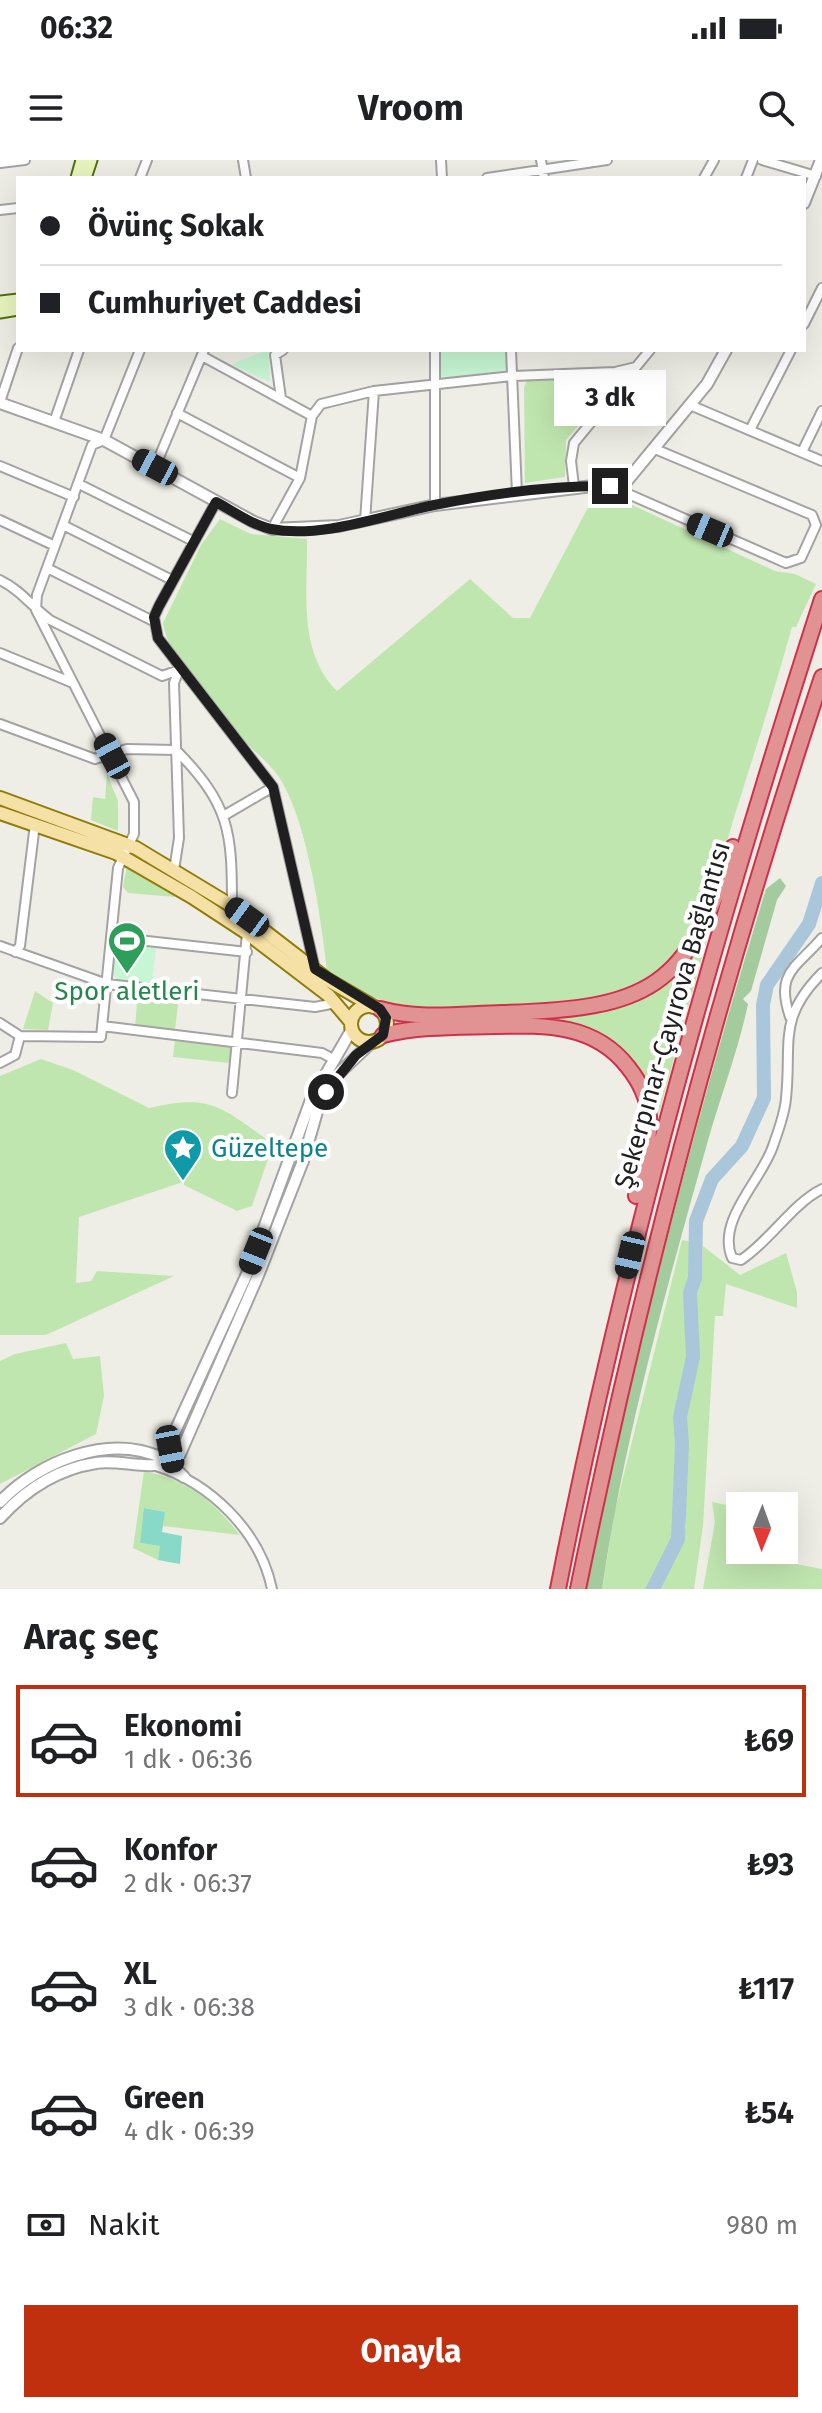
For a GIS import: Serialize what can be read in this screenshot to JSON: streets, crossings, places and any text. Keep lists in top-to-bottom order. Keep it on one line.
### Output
{"streets":{"highway":["Şekerpınar-Çayırova Bağlantısı"]},"places":{"sports":["Spor aletleri"],"place":["Güzeltepe"]},"north":"bottom","page":{"status":"06:32","header":"Vroom","banner":["Övünç Sokak","Cumhuriyet Caddesi"],"bubble":"3 dk","heading":"Araç seç","list":[{"name":"Ekonomi","note":"1 dk · 06:36","value":"₺69"},{"name":"Konfor","note":"2 dk · 06:37","value":"₺93"},{"name":"XL","note":"3 dk · 06:38","value":"₺117"},{"name":"Green","note":"4 dk · 06:39","value":"₺54"}],"pay":["Nakit","980 m"],"buttons":"Onayla"}}
